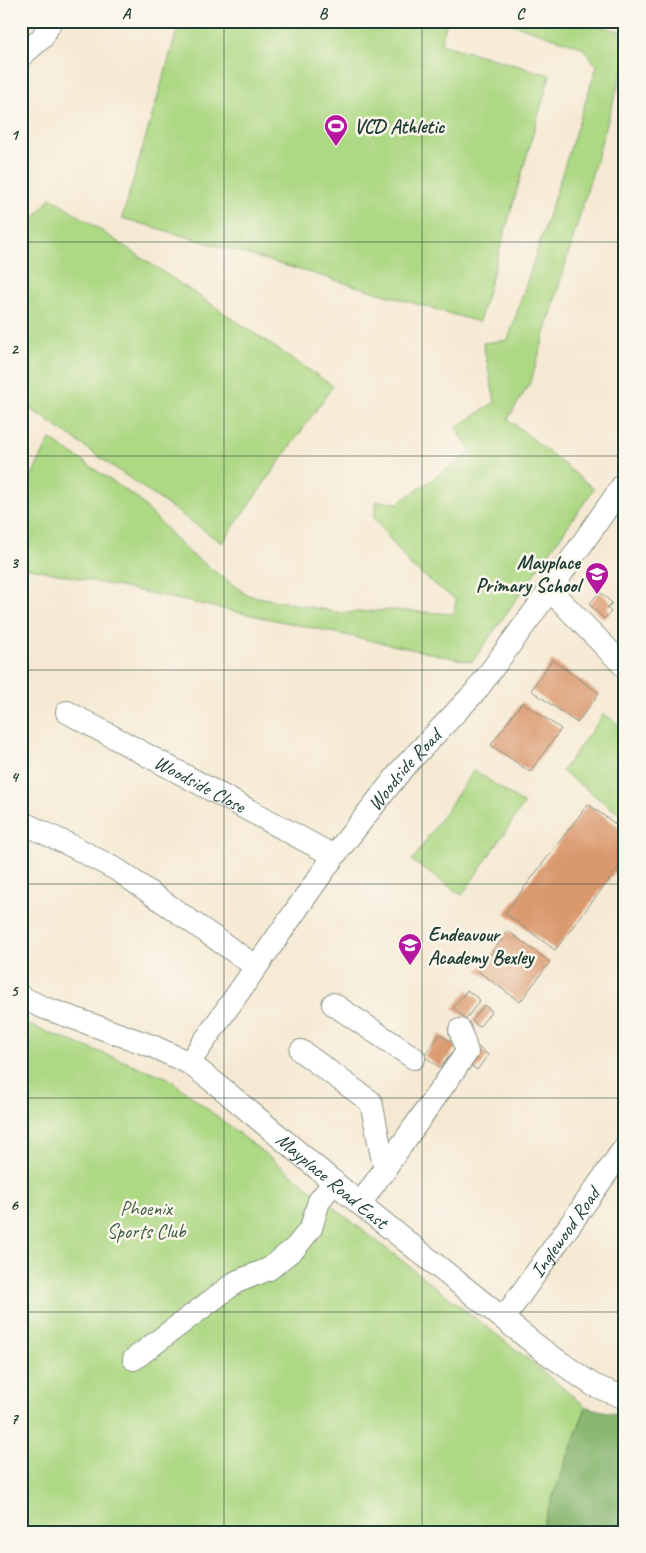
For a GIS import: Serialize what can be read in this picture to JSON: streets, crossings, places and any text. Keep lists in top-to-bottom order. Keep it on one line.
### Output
{"streets":{"street":["Woodside Road","Woodside Close","Mayplace Road East","Inglewood Road"]},"crossings":[["Woodside Road","Woodside Close"],["Woodside Road","Mayplace Road East"],["Mayplace Road East","Inglewood Road"]],"parks":["Phoenix Sports Club"],"places":{"sports":["VCD Athletic"],"school or university":["Mayplace Primary School","Endeavour Academy Bexley"]},"grid":{"columns":["A","B","C"],"rows":["1","2","3","4","5","6","7"]}}
